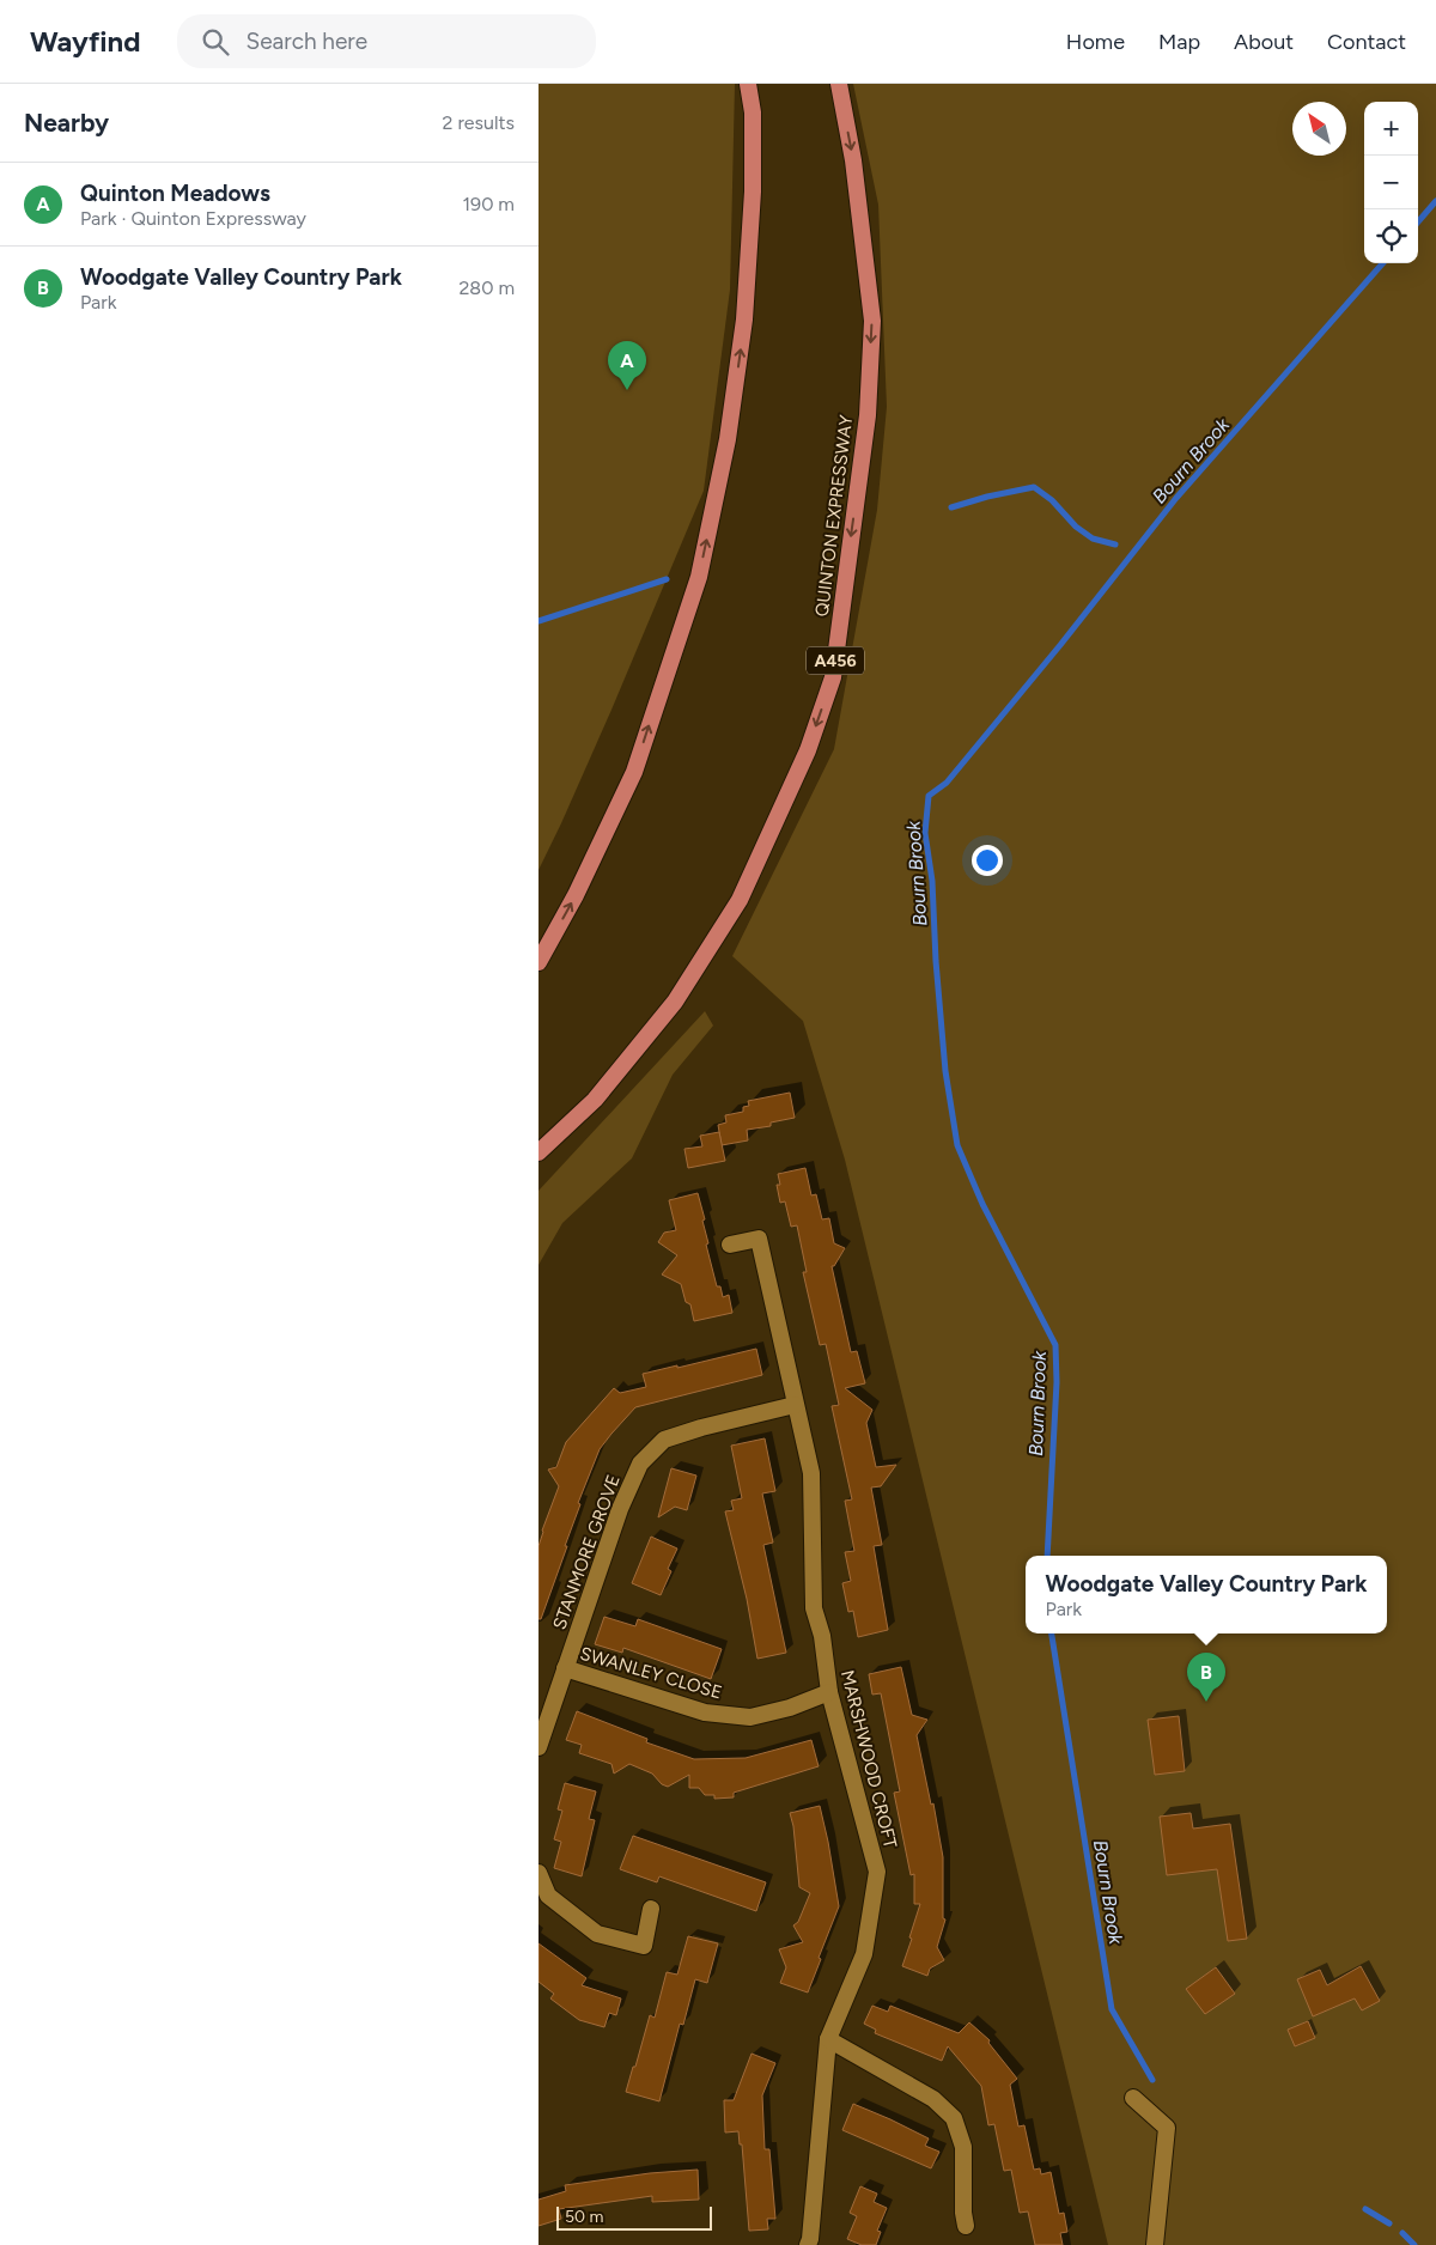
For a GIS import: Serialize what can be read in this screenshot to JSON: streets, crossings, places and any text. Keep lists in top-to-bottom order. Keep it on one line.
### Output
{"streets":{"highway":["QUINTON EXPRESSWAY","A456"],"street":["STANMORE GROVE","SWANLEY CLOSE","MARSHWOOD CROFT"]},"crossings":[["STANMORE GROVE","SWANLEY CLOSE"],["STANMORE GROVE","MARSHWOOD CROFT"],["SWANLEY CLOSE","MARSHWOOD CROFT"]],"water":["Bourn Brook"],"scale_bar":"50 m","north":"top left","page":{"header":"Wayfind","search":"Search here","nav":["Home","Map","About","Contact"],"heading":["Nearby","2 results"],"map_buttons":["+","−"],"list":[{"mark":"A","name":"Quinton Meadows","note":"Park · Quinton Expressway","value":"190 m"},{"mark":"B","name":"Woodgate Valley Country Park","note":"Park","value":"280 m"}],"pins":["A","B"],"popup":["Woodgate Valley Country Park","Park"],"scale":"50 m"}}
